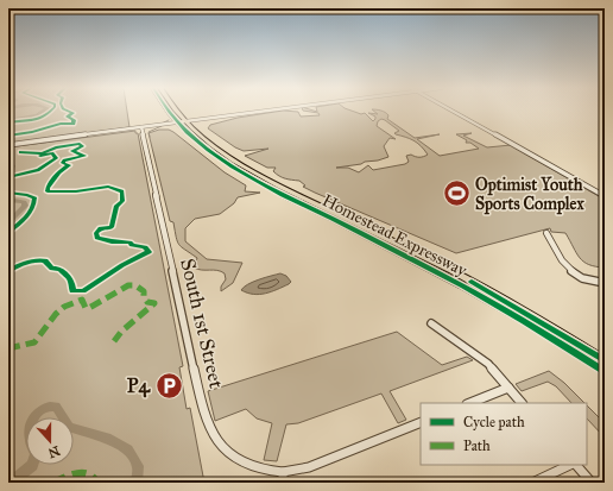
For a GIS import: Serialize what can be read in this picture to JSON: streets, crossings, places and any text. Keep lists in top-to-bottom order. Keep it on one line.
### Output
{"streets":{"highway":["Homestead Expressway"],"street":["South 1st Street"]},"places":{"sports":["Optimist Youth Sports Complex"],"parking":["P4"]},"legend":["Cycle path","Path"],"north":"bottom"}
